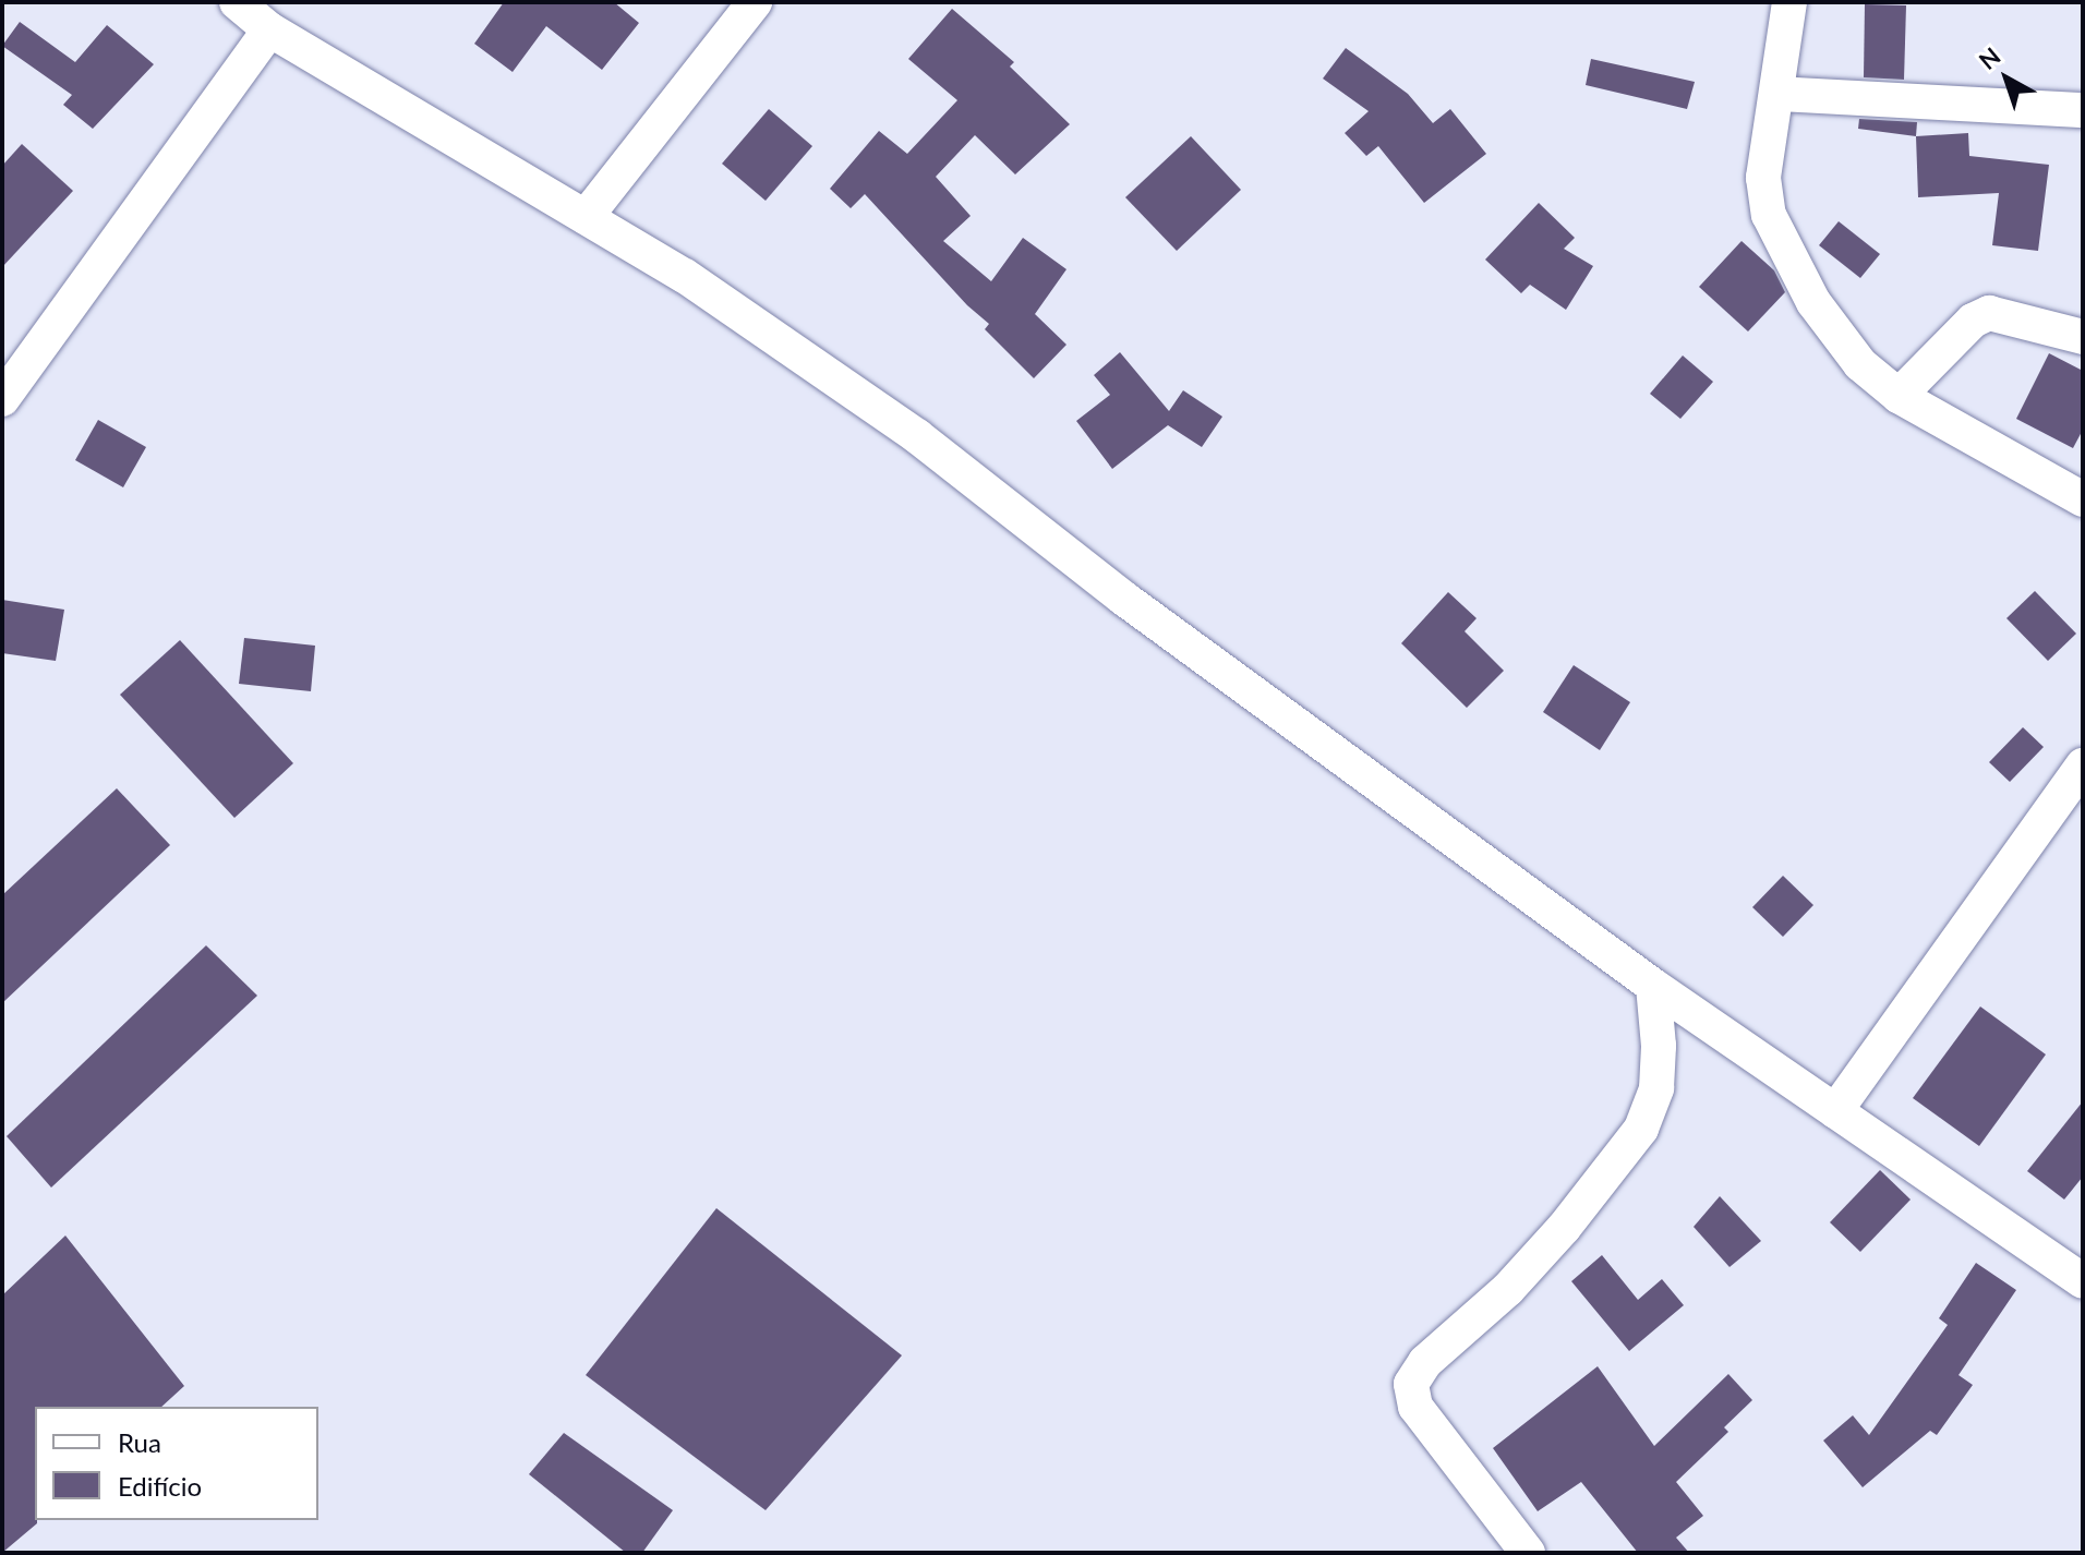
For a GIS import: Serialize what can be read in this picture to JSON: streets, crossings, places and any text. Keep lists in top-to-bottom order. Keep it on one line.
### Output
{"legend":["Rua","Edifício"],"north":"top left"}
